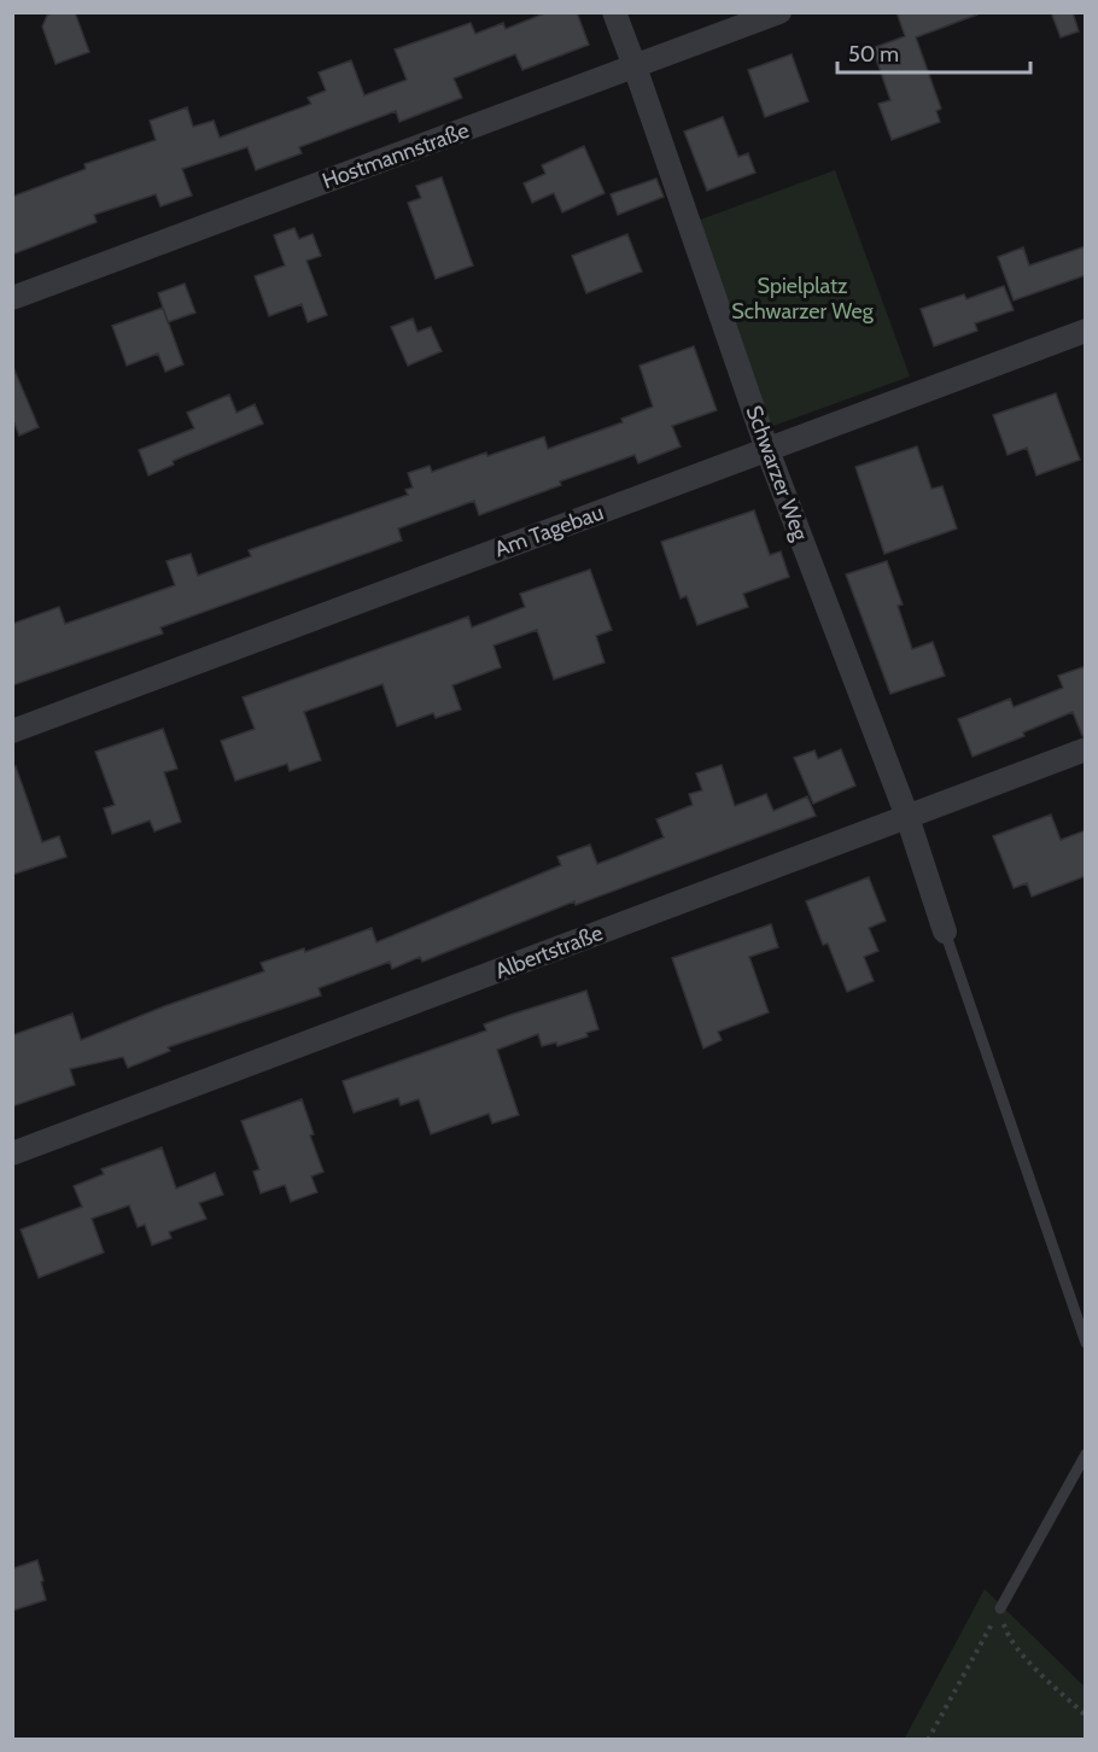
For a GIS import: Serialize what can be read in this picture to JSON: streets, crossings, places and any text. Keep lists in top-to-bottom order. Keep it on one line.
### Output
{"streets":{"street":["Hostmannstraße","Schwarzer Weg","Am Tagebau","Albertstraße"]},"crossings":[["Hostmannstraße","Schwarzer Weg"],["Schwarzer Weg","Am Tagebau"],["Schwarzer Weg","Albertstraße"]],"parks":["Spielplatz Schwarzer Weg"],"scale_bar":"50 m"}
